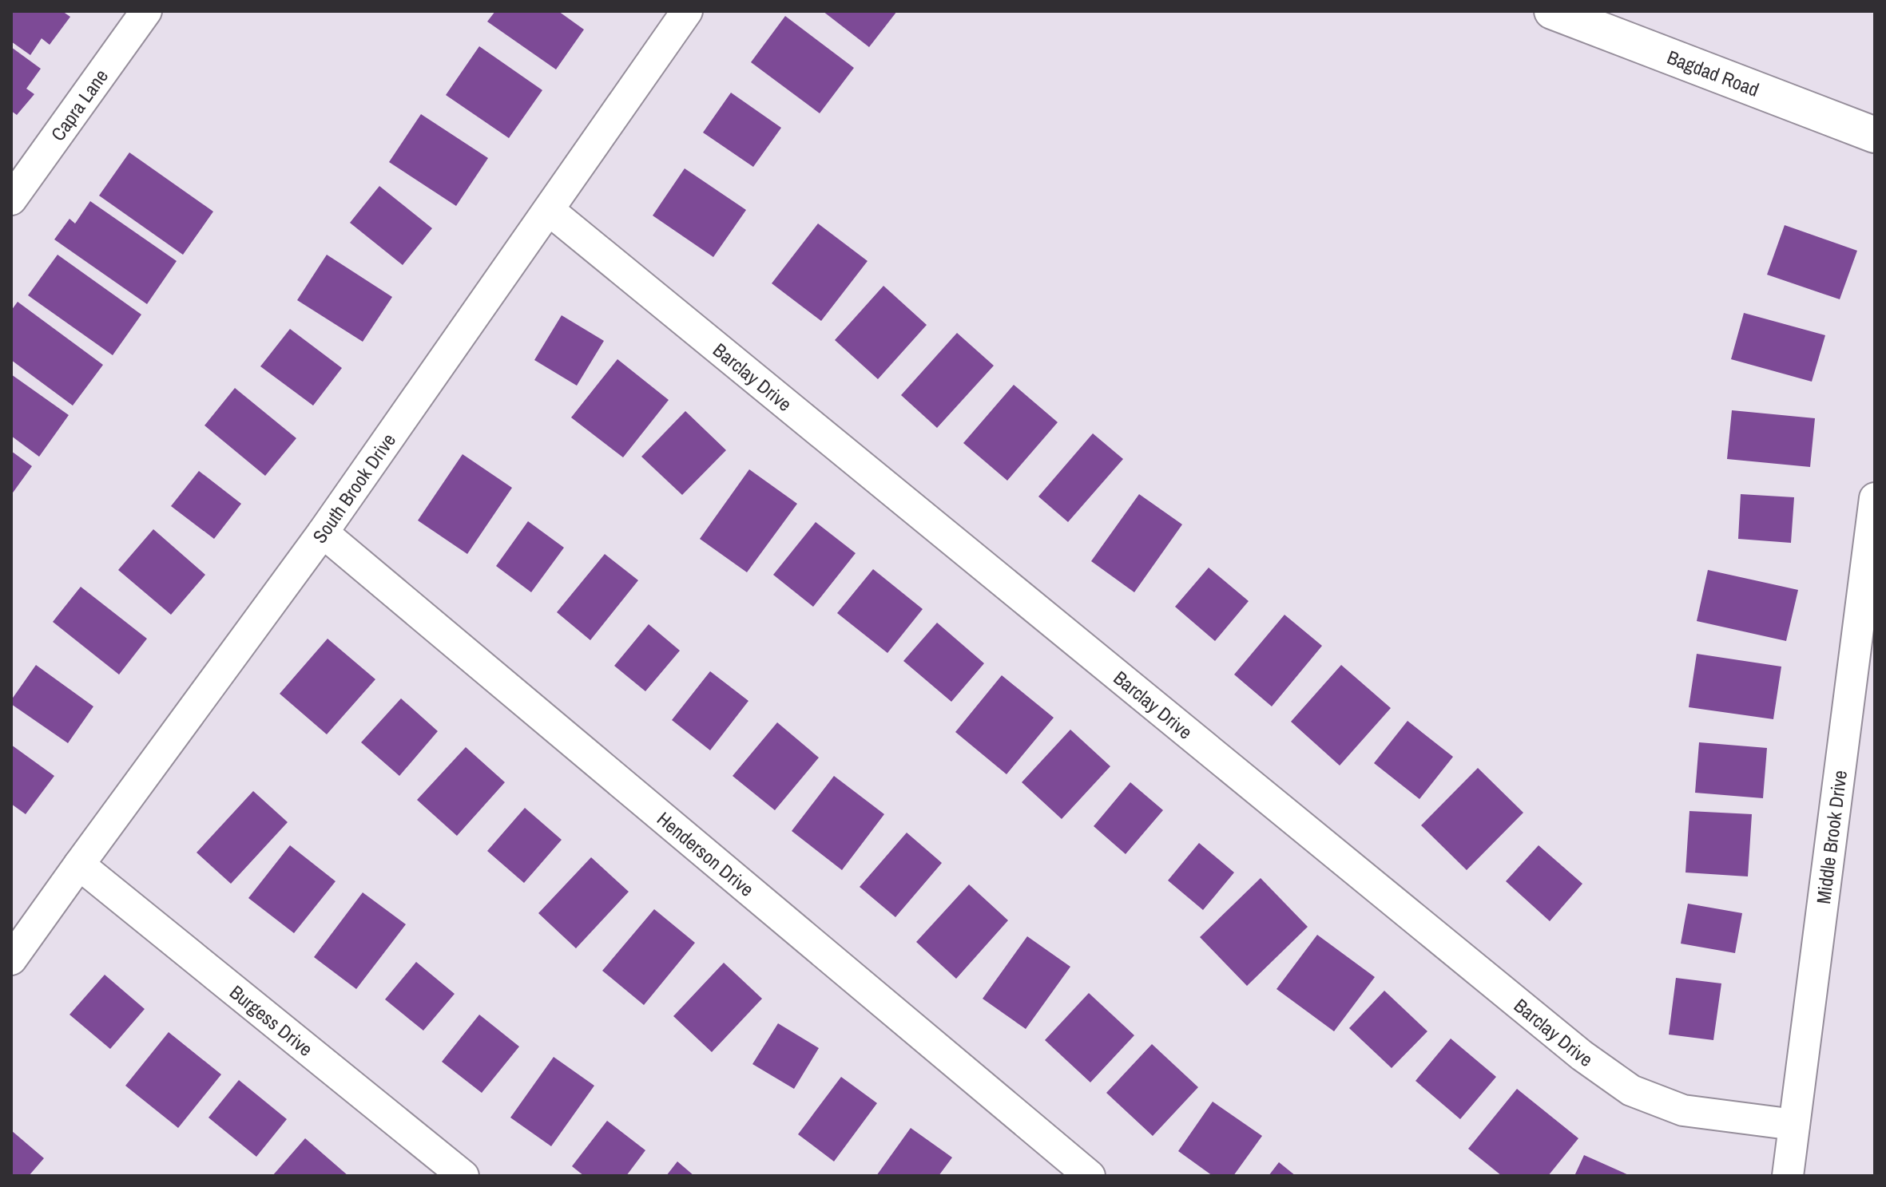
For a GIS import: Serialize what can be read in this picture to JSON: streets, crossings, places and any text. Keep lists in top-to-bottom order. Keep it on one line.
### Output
{"streets":{"street":["Bagdad Road","Capra Lane","Barclay Drive","South Brook Drive","Middle Brook Drive","Henderson Drive","Burgess Drive"]},"crossings":[["Barclay Drive","South Brook Drive"],["Barclay Drive","Middle Brook Drive"],["South Brook Drive","Henderson Drive"],["South Brook Drive","Burgess Drive"]]}
